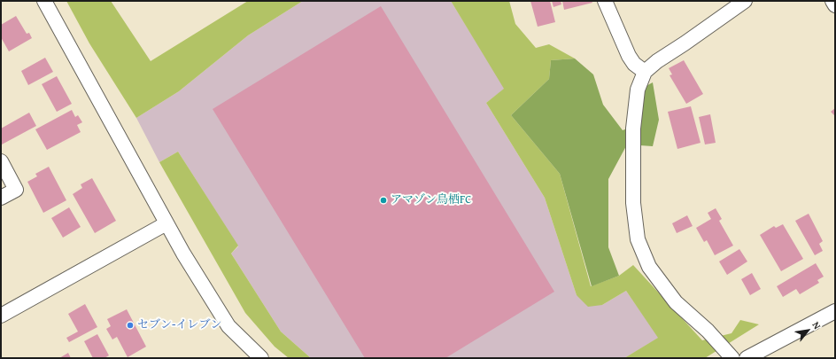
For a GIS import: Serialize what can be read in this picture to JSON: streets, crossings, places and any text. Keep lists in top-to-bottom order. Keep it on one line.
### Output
{"places":["アマゾン鳥栖FC","セブン-イレブン"],"north":"top right"}
